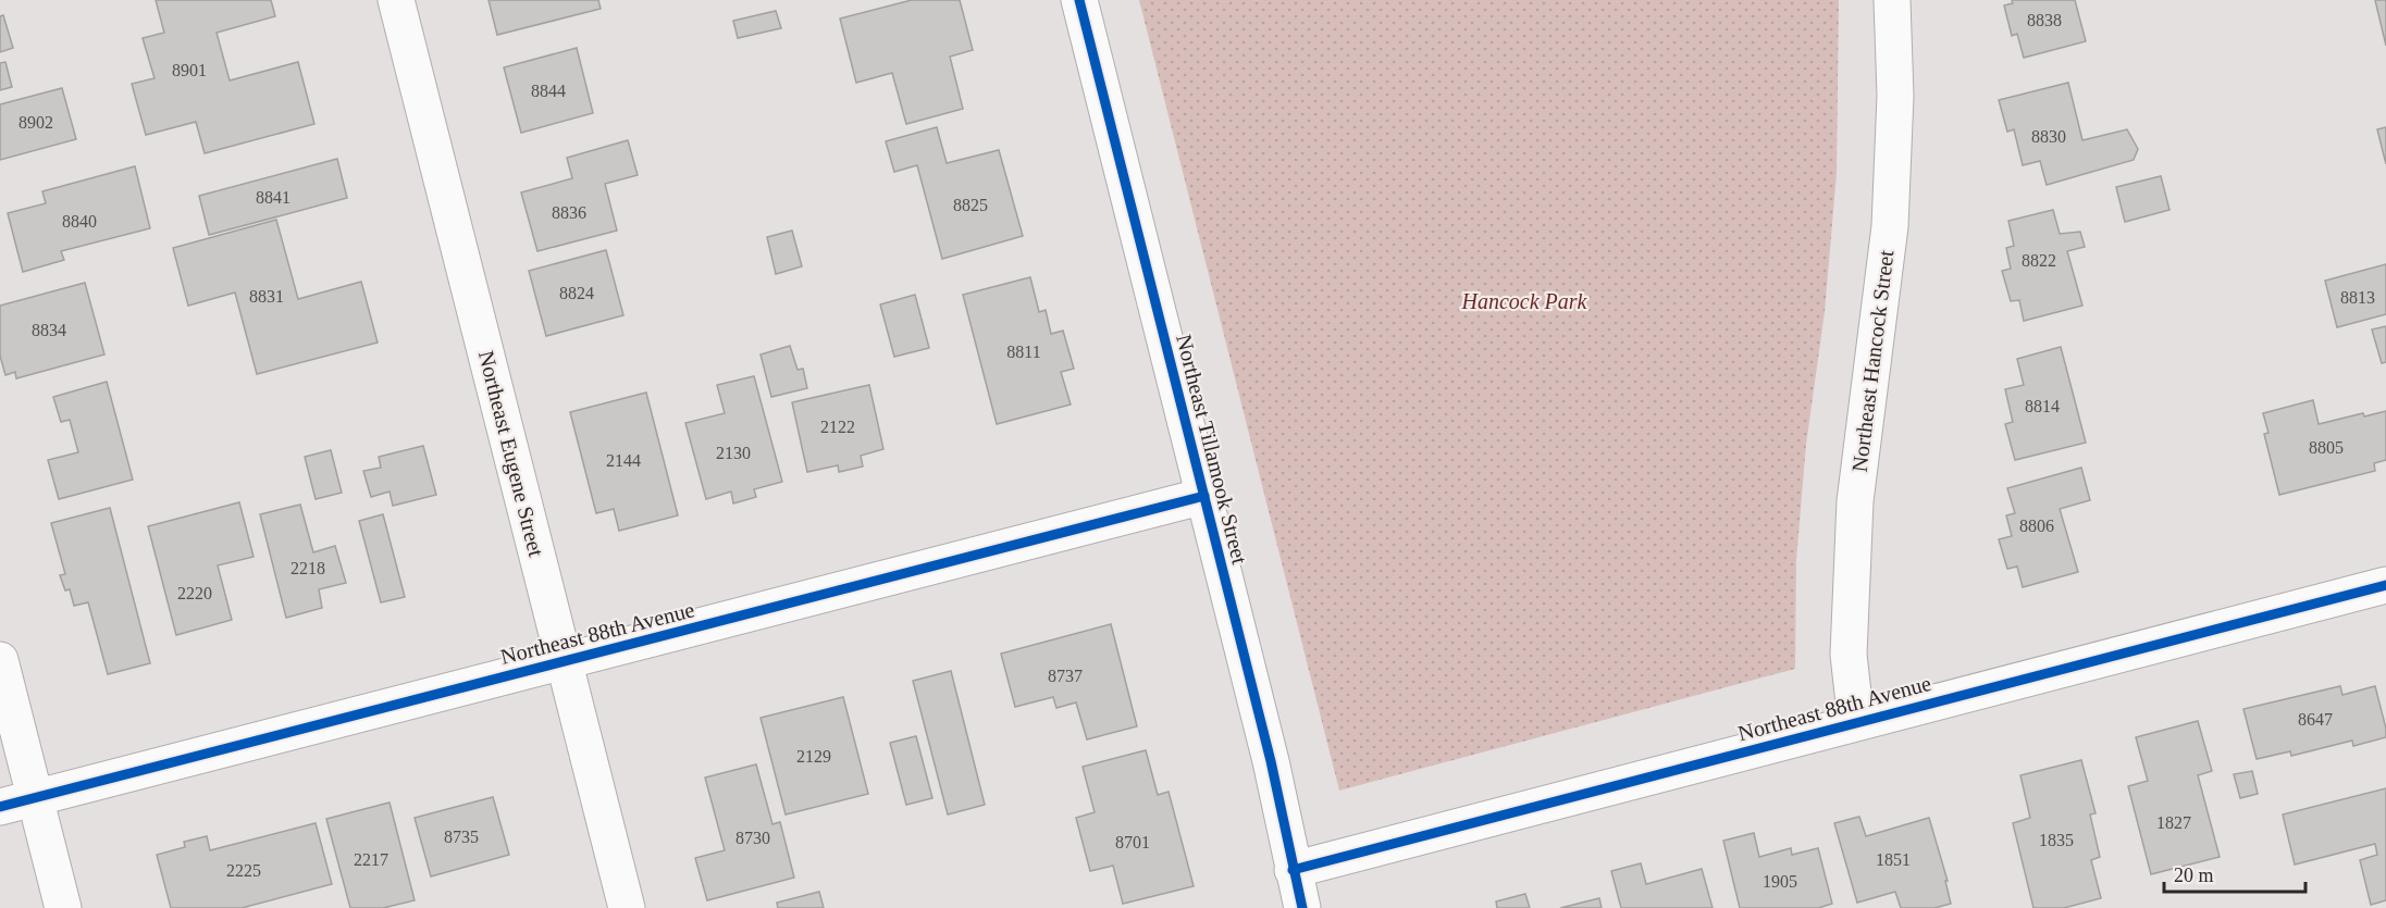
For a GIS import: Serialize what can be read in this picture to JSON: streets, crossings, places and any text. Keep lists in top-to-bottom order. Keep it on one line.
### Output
{"streets":{"street":["Northeast Hancock Street","Northeast Tillamook Street","Northeast Eugene Street","Northeast 88th Avenue"]},"crossings":[["Northeast Hancock Street","Northeast 88th Avenue"],["Northeast Tillamook Street","Northeast 88th Avenue"],["Northeast Eugene Street","Northeast 88th Avenue"]],"parks":["Hancock Park"],"house_numbers":["8838","8901","8844","8902","8830","8841","8825","8836","8840","8822","8824","8831","8813","8834","8811","8814","2122","8805","2130","2144","8806","2218","2220","8737","8647","2129","1827","8735","8730","1835","8701","2217","1851","2225","1905"],"scale_bar":"20 m"}
